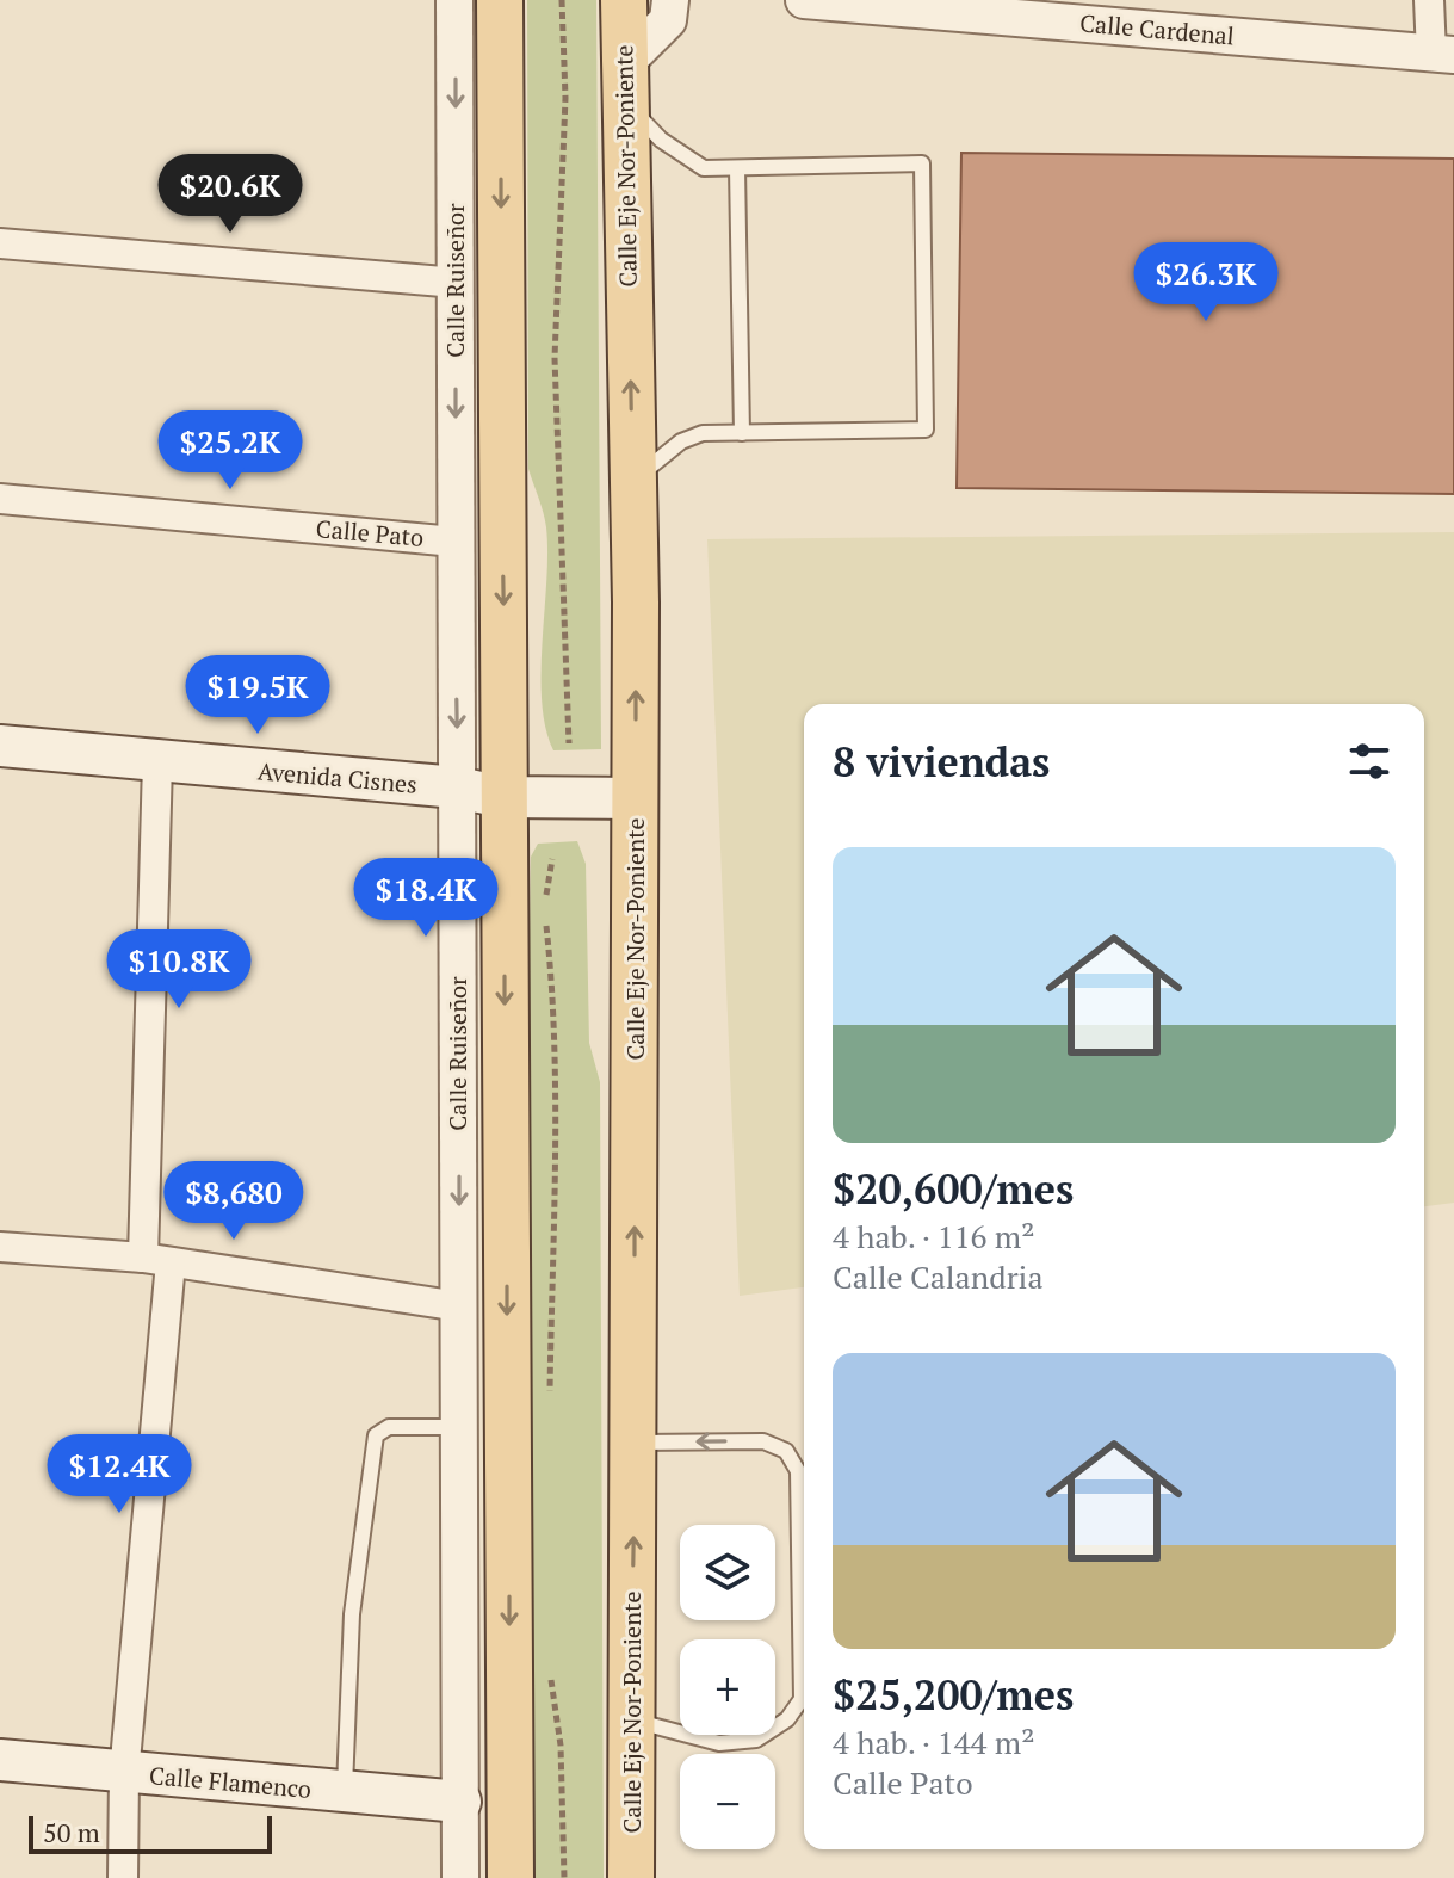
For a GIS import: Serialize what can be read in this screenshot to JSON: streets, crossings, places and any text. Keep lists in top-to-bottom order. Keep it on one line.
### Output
{"streets":{"main road":["Calle Eje Nor-Poniente","Avenida Cisnes","Calle Flamenco"],"street":["Calle Cardenal","Calle Ruiseñor","Calle Pato"]},"crossings":[["Calle Eje Nor-Poniente","Avenida Cisnes"],["Calle Ruiseñor","Calle Pato"],["Calle Ruiseñor","Avenida Cisnes"],["Calle Ruiseñor","Calle Flamenco"]],"scale_bar":"50 m","page":{"price":["$20.6K","$26.3K","$25.2K","$19.5K","$18.4K","$10.8K","$8,680","$12.4K"],"heading":"8 viviendas","list":[{"name":"$20,600/mes","note":"4 hab. · 116 m² · Calle Calandria"},{"name":"$25,200/mes","note":"4 hab. · 144 m² · Calle Pato"}],"map_buttons":["+","−"],"scale":"50 m"}}
